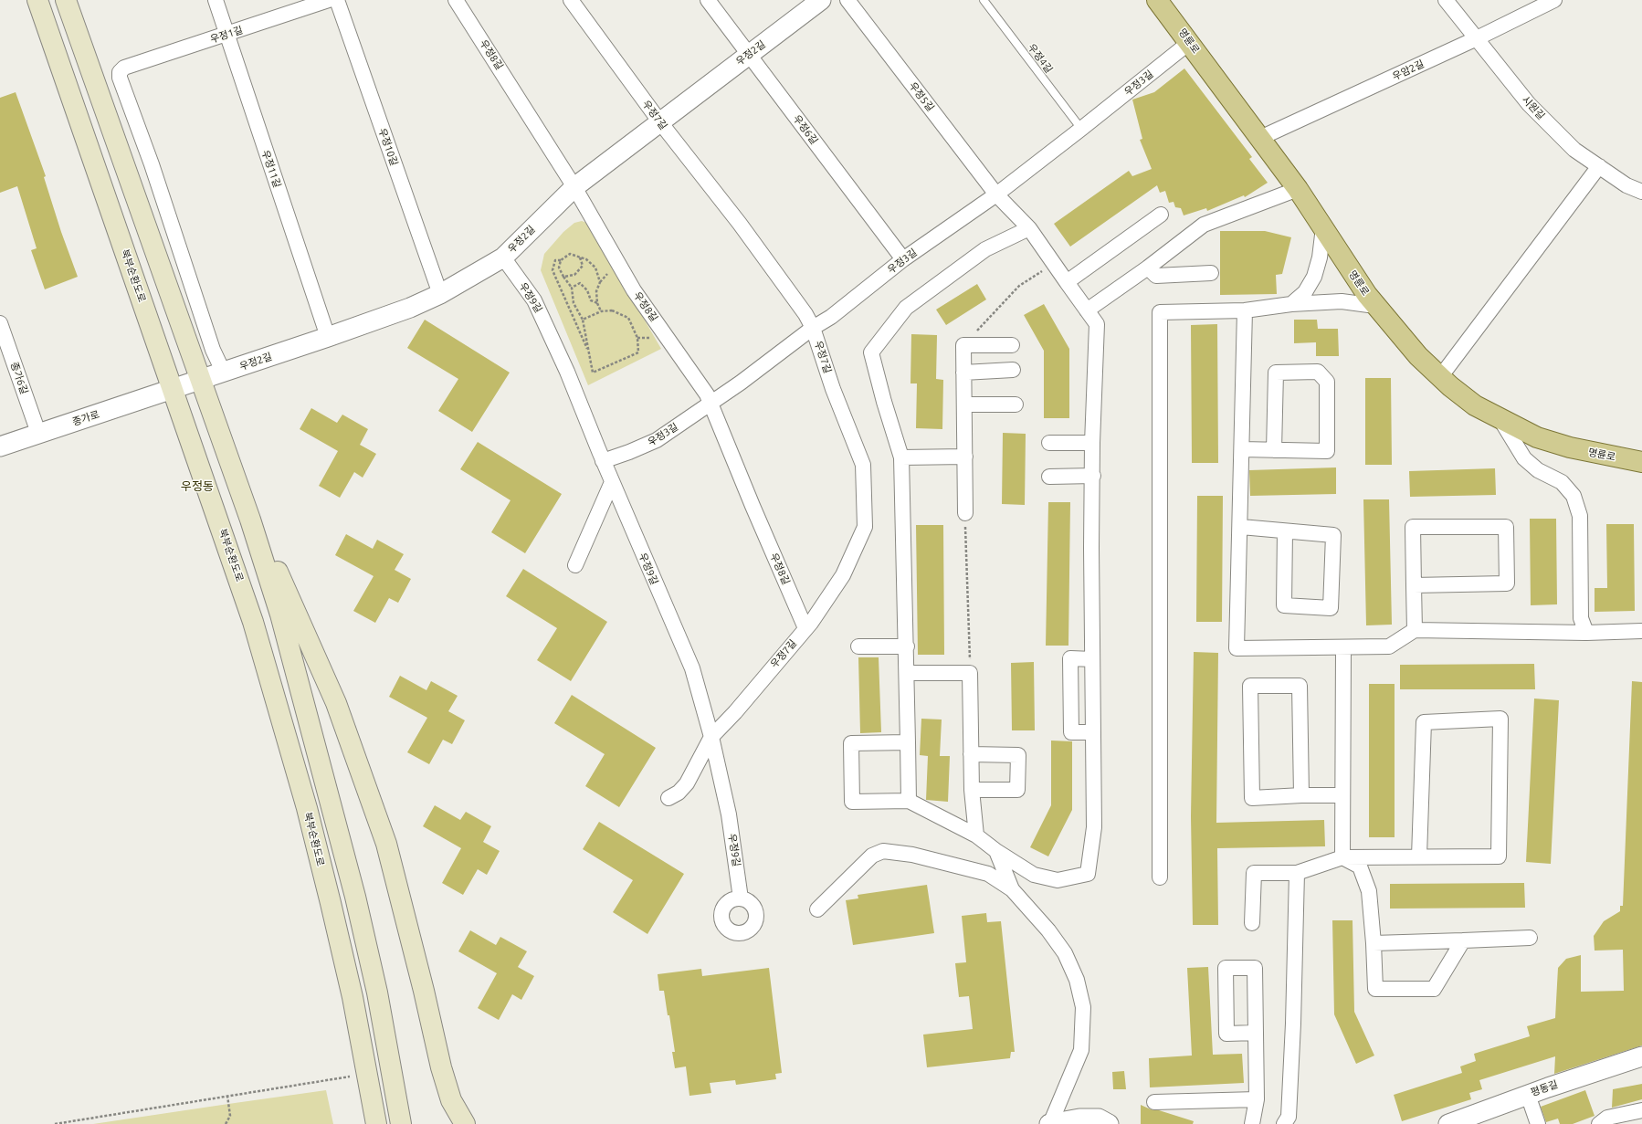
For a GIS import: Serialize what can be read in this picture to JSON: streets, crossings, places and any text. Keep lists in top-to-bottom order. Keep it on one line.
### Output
{"streets":{"main road":["명륜로","북부순환도로"],"street":["우정1길","우정2길","우정8길","우암2길","우정3길","우정5길","시원길","우정7길","우정6길","우정10길","우정11길","우정9길","종가6길","종가로","평동길"],"lane":["우정4길"]},"crossings":[["우정1길","우정2길"],["우정1길","우정11길"],["명륜로","우암2길"],["명륜로","우정3길"],["우정2길","우정8길"],["우정2길","우정7길"],["우정2길","우정6길"],["우정2길","우정10길"],["우정2길","우정11길"],["우정2길","북부순환도로"],["우정2길","우정9길"],["우정2길","종가로"],["우정8길","우정3길"],["우정8길","우정7길"],["우정4길","우정3길"],["우암2길","시원길"],["우정3길","우정5길"],["우정3길","우정7길"],["우정3길","우정6길"],["우정3길","우정9길"],["우정7길","우정9길"],["북부순환도로","종가로"],["종가6길","종가로"]],"districts":["우정동"]}
